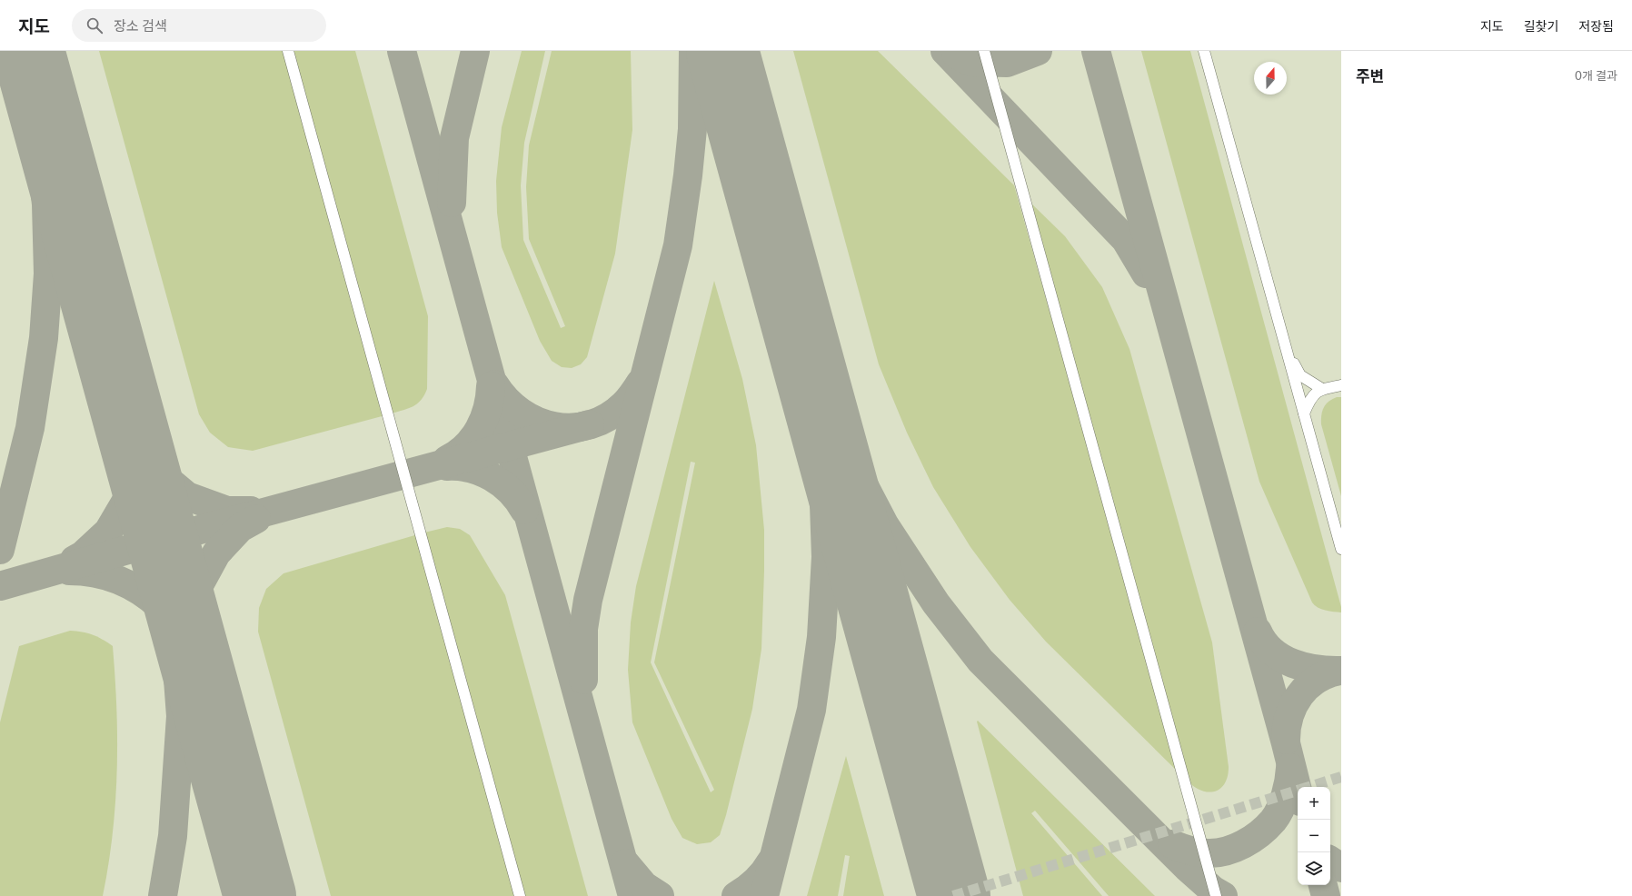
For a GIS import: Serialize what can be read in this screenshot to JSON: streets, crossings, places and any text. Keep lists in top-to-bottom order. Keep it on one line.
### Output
{"north":"top","page":{"header":"지도","search":"장소 검색","nav":["지도","길찾기","저장됨"],"heading":["주변","0개 결과"],"map_buttons":["+","−"]}}
